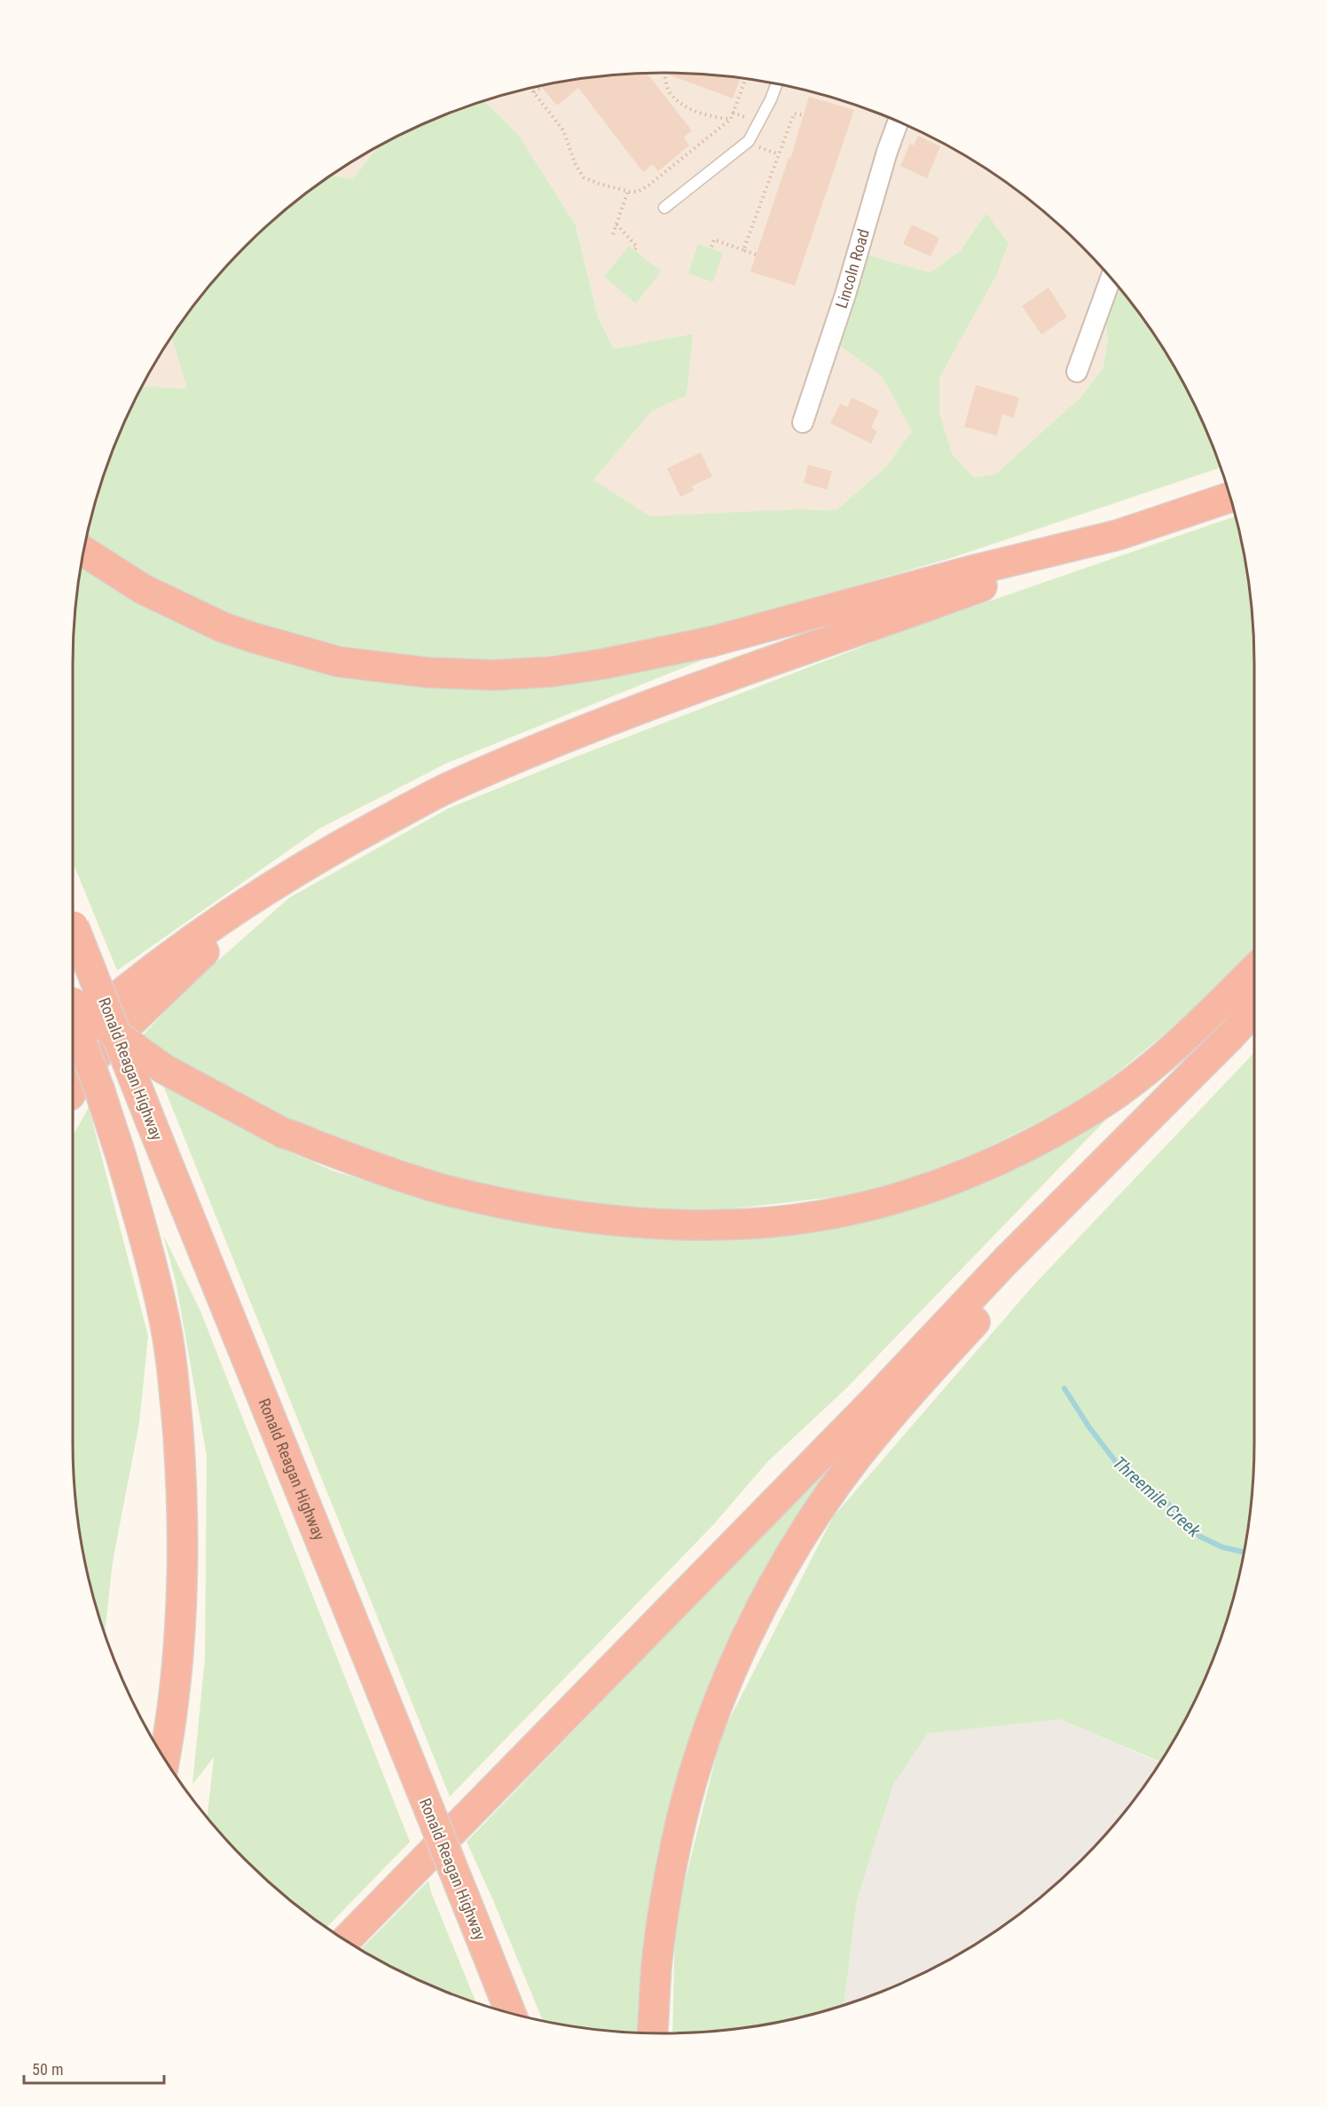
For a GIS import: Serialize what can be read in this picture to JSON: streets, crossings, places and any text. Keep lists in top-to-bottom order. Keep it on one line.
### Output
{"streets":{"highway":["Ronald Reagan Highway"],"street":["Lincoln Road"]},"water":["Threemile Creek"],"scale_bar":"50 m"}
